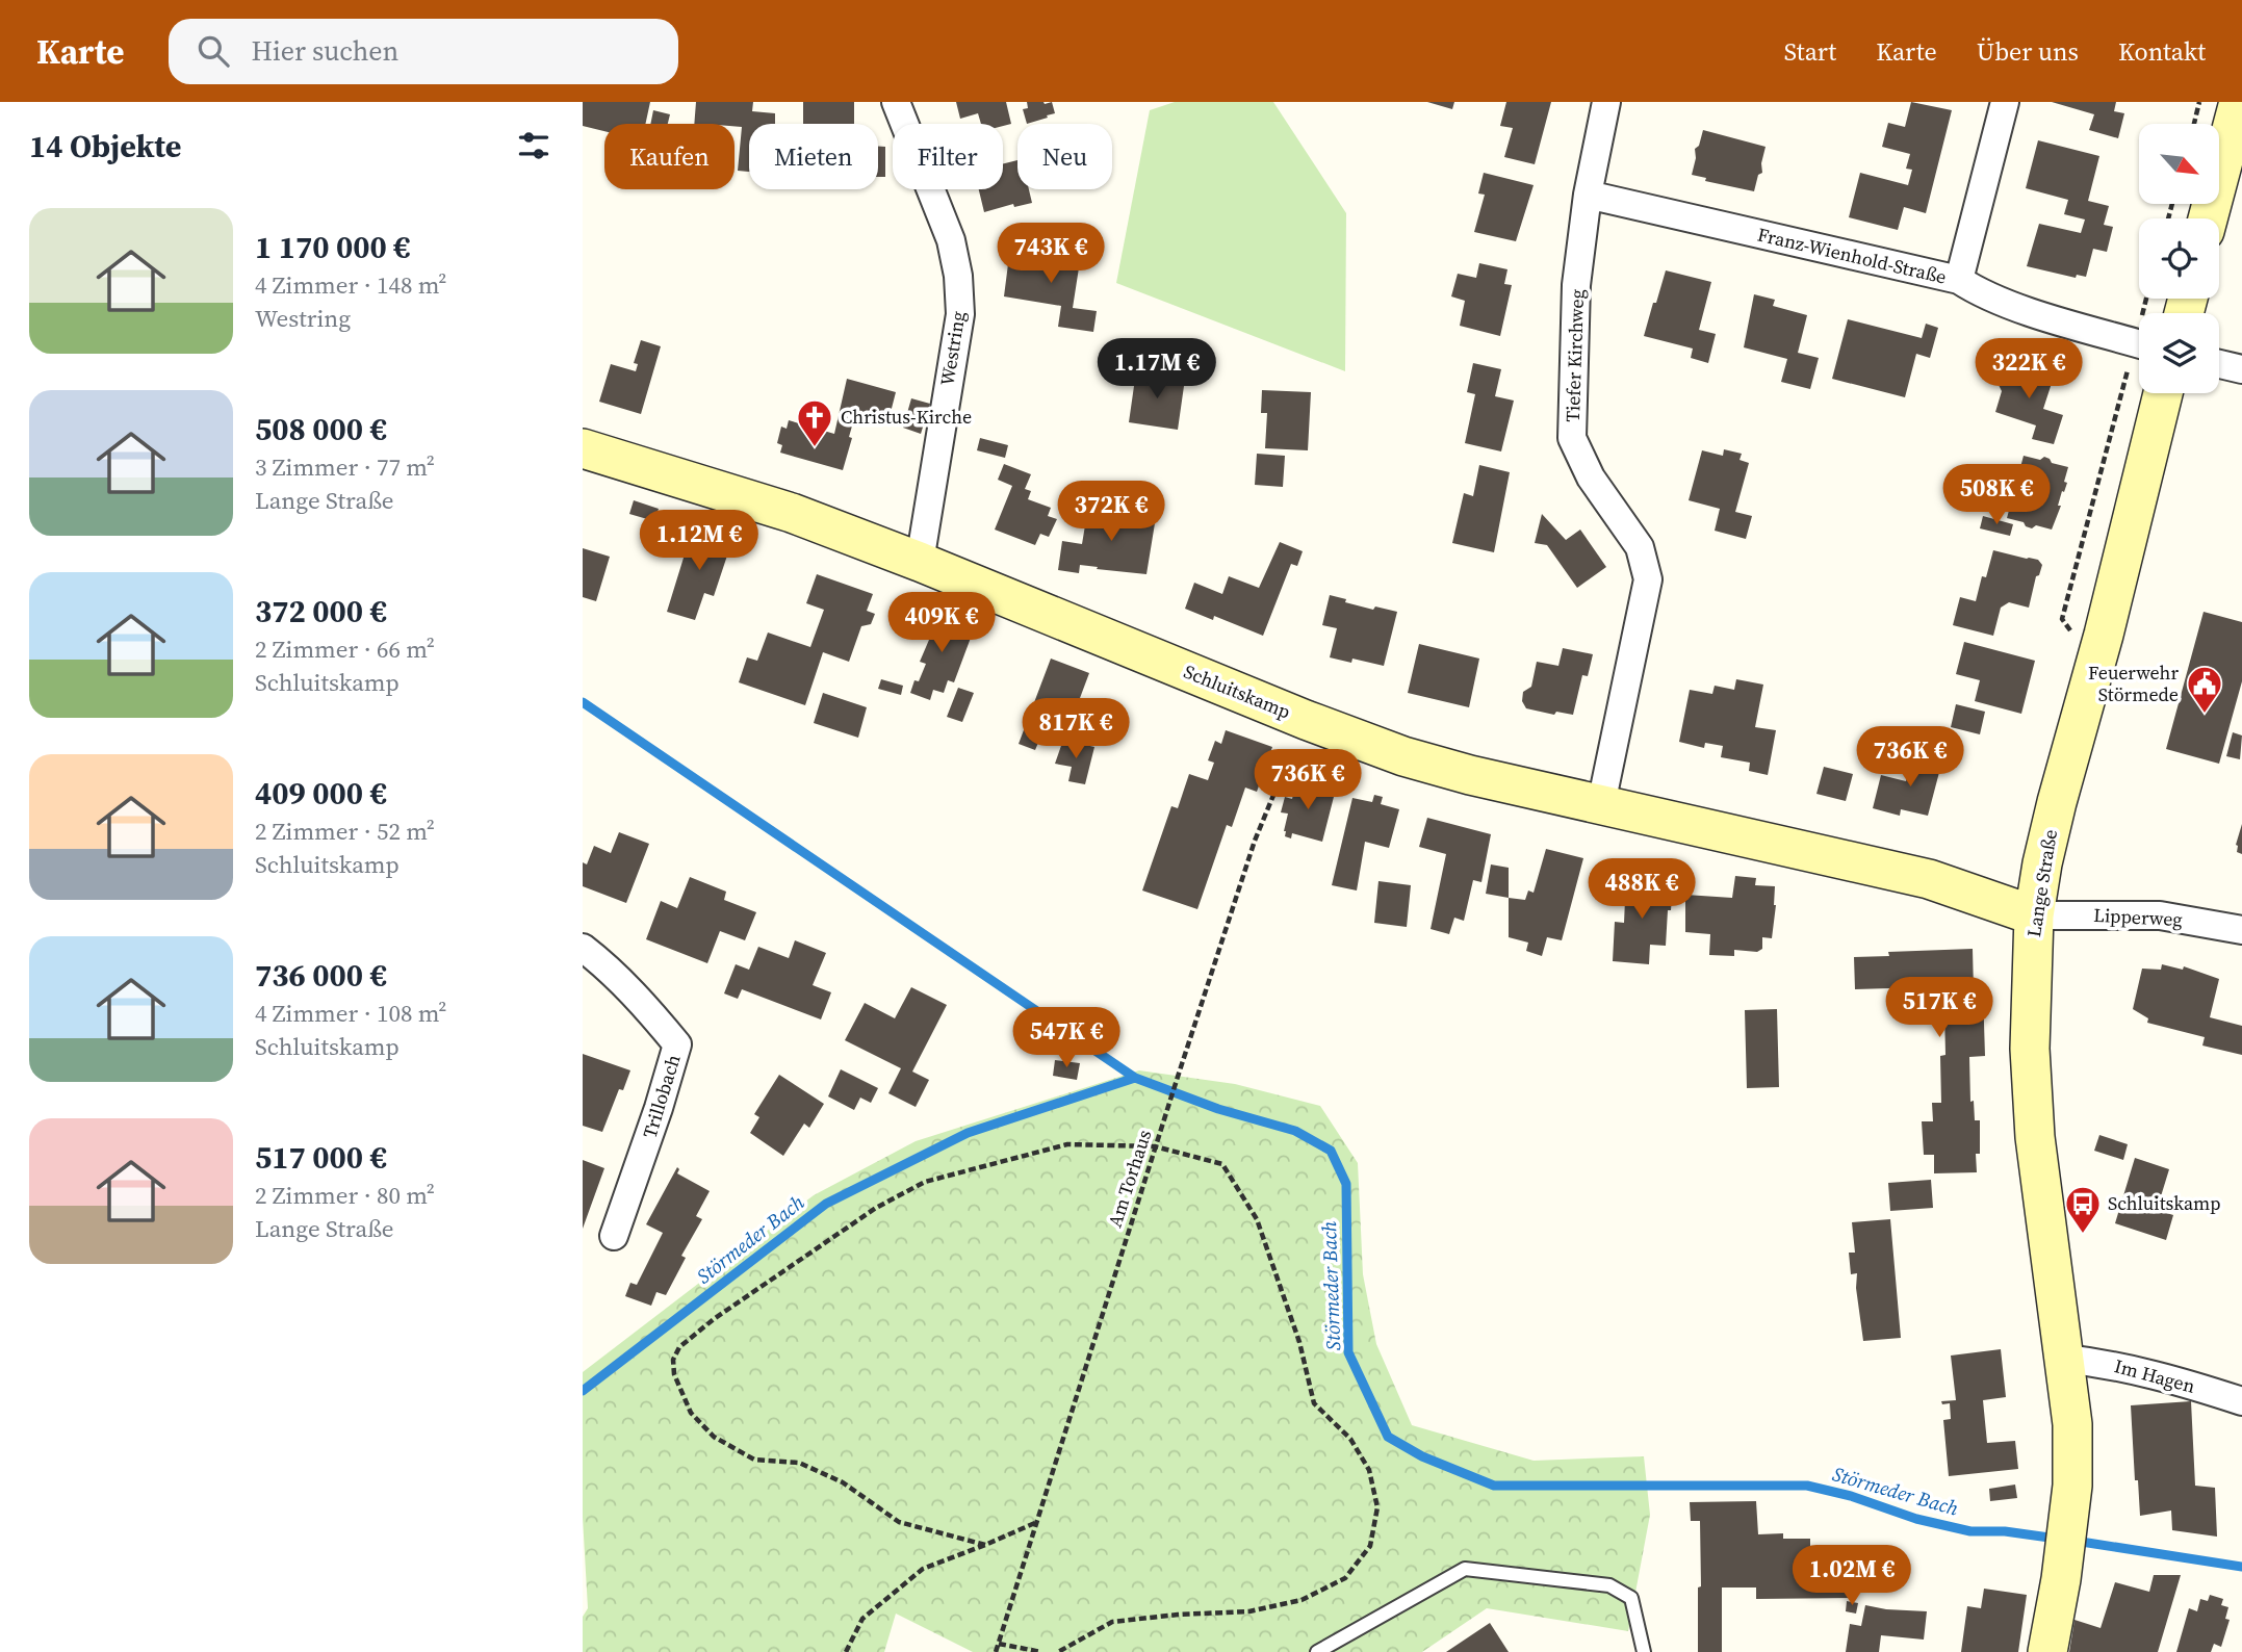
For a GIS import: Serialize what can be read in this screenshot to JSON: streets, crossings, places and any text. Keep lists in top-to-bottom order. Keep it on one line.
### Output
{"streets":{"main road":["Schluitskamp","Lange Straße"],"street":["Franz-Wienhold-Straße","Westring","Tiefer Kirchweg","Lipperweg","Trillobach","Im Hagen"],"path":["Am Torhaus"]},"crossings":[["Franz-Wienhold-Straße","Tiefer Kirchweg"],["Westring","Schluitskamp"],["Tiefer Kirchweg","Schluitskamp"],["Schluitskamp","Lange Straße"],["Schluitskamp","Lipperweg"],["Schluitskamp","Am Torhaus"],["Lange Straße","Lipperweg"],["Lange Straße","Im Hagen"]],"water":["Störmeder Bach"],"places":{"church":["Christus-Kirche"],"public building":["Feuerwehr Störmede"],"bus stop":["Schluitskamp"]},"north":"bottom right","page":{"header":"Karte","search":"Hier suchen","nav":["Start","Karte","Über uns","Kontakt"],"heading":"14 Objekte","chip":["Kaufen","Mieten","Filter","Neu"],"list":[{"name":"1 170 000 €","note":"4 Zimmer · 148 m² · Westring"},{"name":"508 000 €","note":"3 Zimmer · 77 m² · Lange Straße"},{"name":"372 000 €","note":"2 Zimmer · 66 m² · Schluitskamp"},{"name":"409 000 €","note":"2 Zimmer · 52 m² · Schluitskamp"},{"name":"736 000 €","note":"4 Zimmer · 108 m² · Schluitskamp"},{"name":"517 000 €","note":"2 Zimmer · 80 m² · Lange Straße"}],"price":["743K €","1.17M €","322K €","508K €","372K €","1.12M €","409K €","817K €","736K €","736K €","488K €","517K €","547K €","1.02M €"]}}
